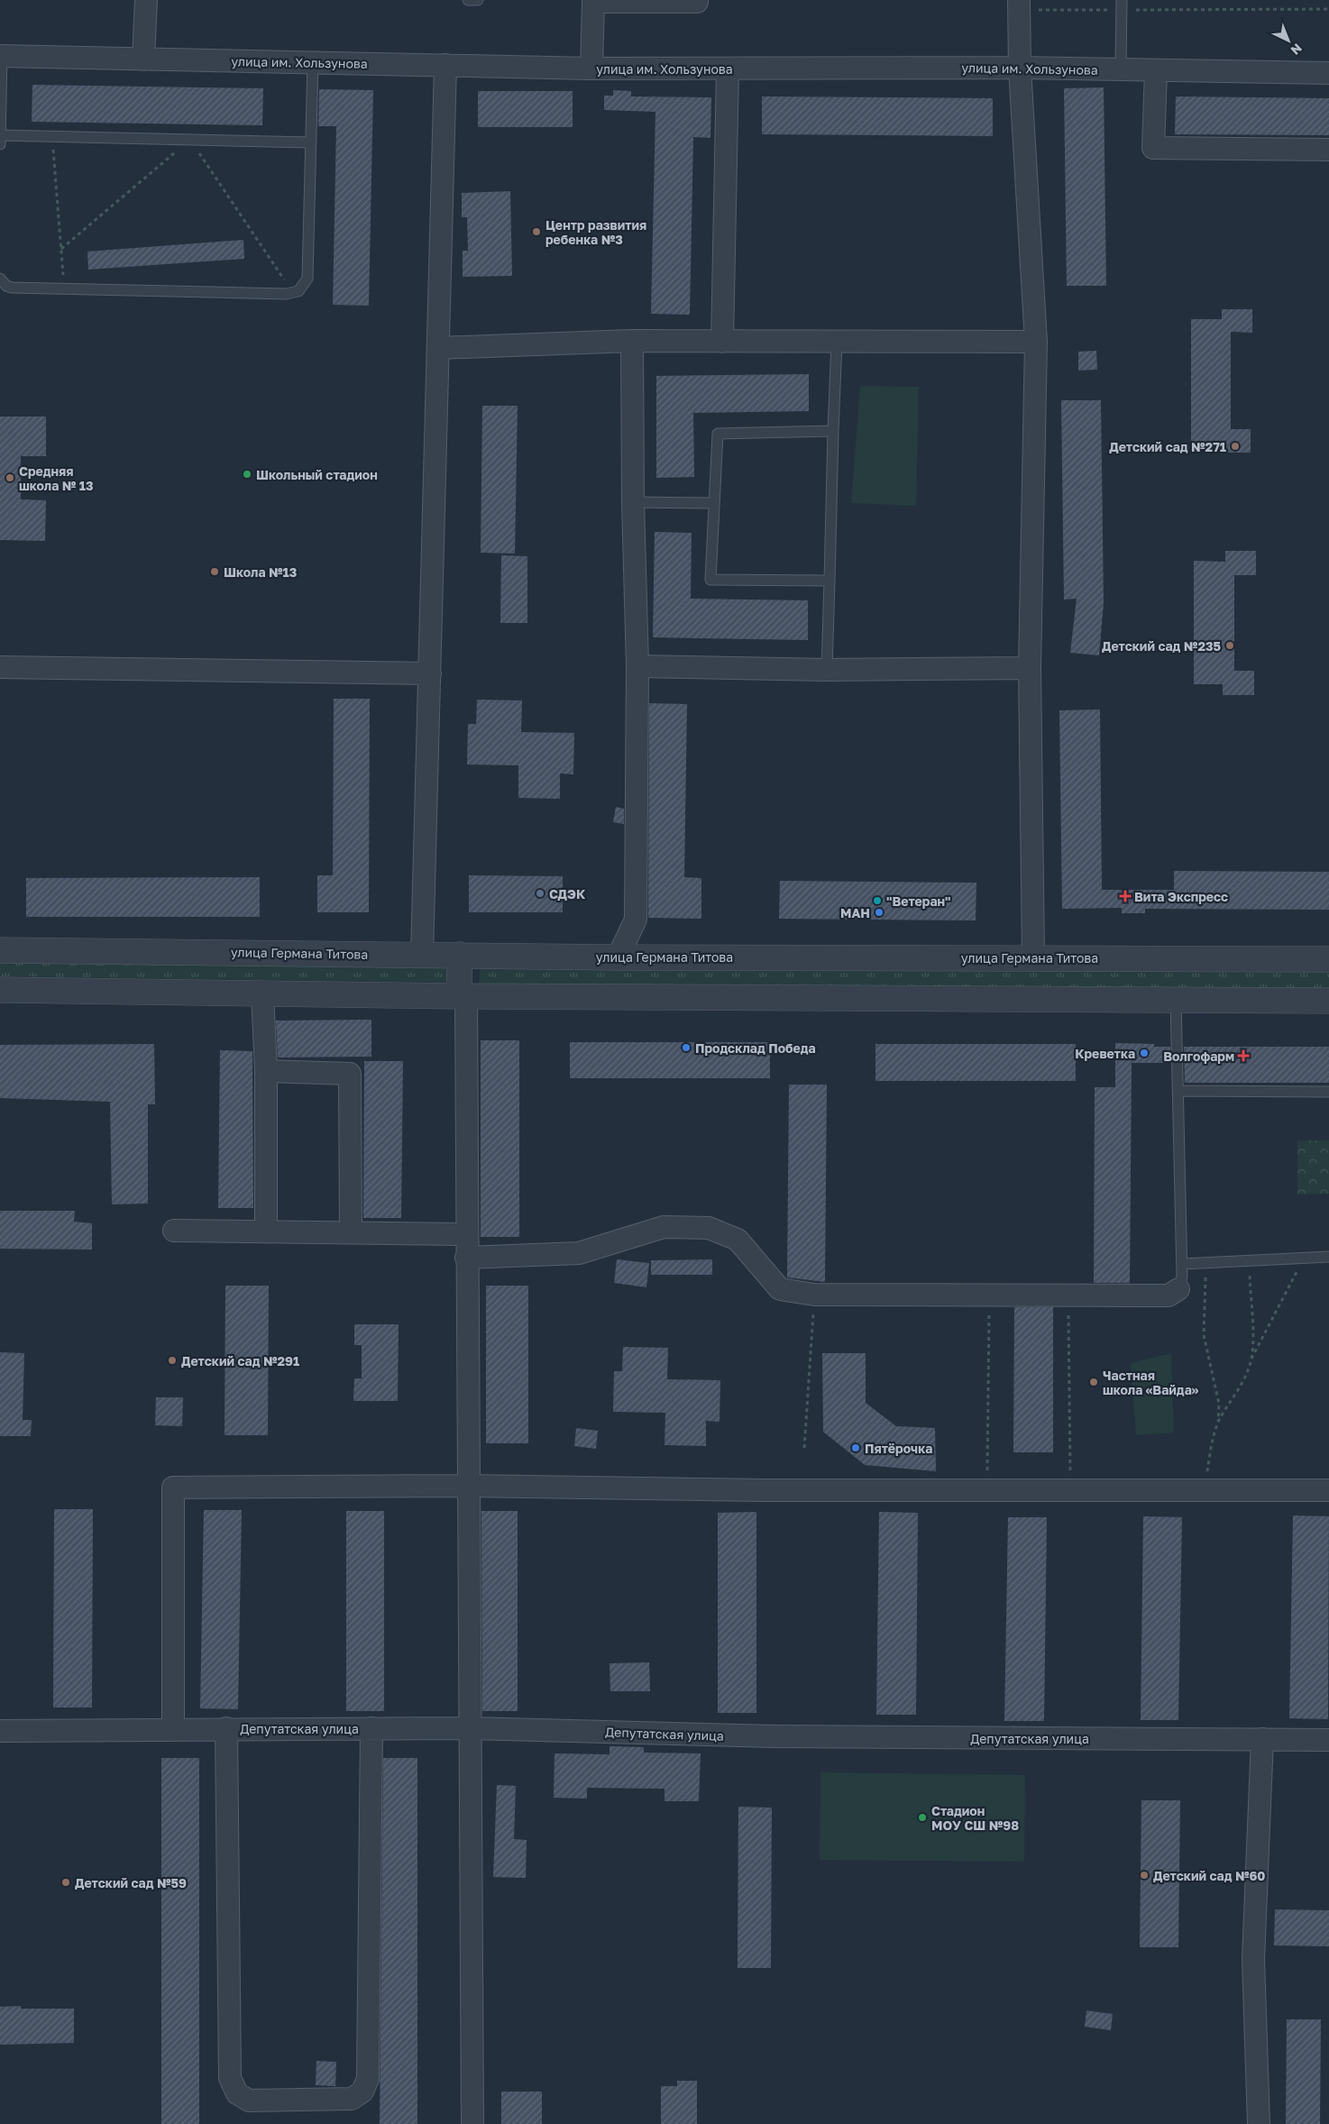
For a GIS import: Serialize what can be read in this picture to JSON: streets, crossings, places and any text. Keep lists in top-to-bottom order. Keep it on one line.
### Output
{"streets":{"street":["улица им. Хользунова","улица Германа Титова","Депутатская улица"]},"places":{"other":["Центр развития ребенка №3","Детский сад №271","Школьный стадион","Средняя школа № 13","Школа №13","Детский сад №235","СДЭК","\"Ветеран\"","МАН","Продсклад Победа","Креветка","Детский сад №291","Частная школа «Вайда»","Пятёрочка","Стадион МОУ СШ №98","Детский сад №60","Детский сад №59"],"health":["Вита Экспресс","Волгофарм"]},"north":"bottom right"}
